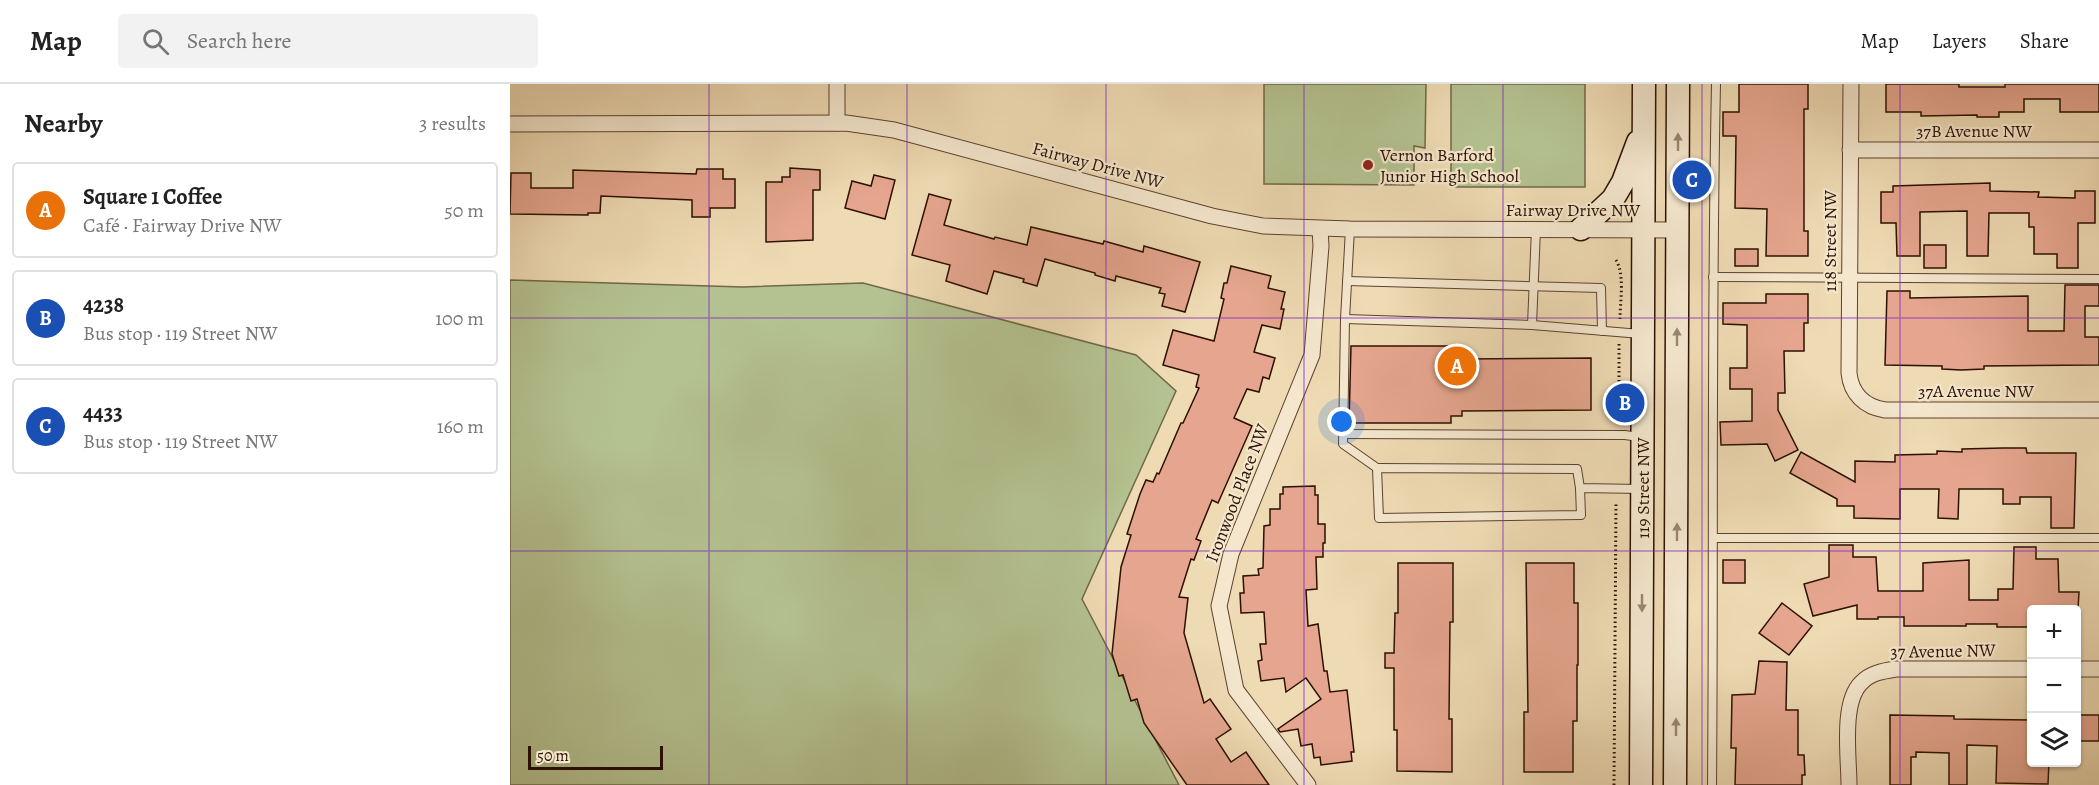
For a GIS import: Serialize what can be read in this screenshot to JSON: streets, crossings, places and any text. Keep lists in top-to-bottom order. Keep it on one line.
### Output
{"streets":{"main road":["119 Street NW"],"street":["37B Avenue NW","Fairway Drive NW","118 Street NW","37A Avenue NW","Ironwood Place NW","37 Avenue NW"]},"crossings":[["37B Avenue NW","118 Street NW"],["Fairway Drive NW","119 Street NW"],["Fairway Drive NW","Ironwood Place NW"],["118 Street NW","37A Avenue NW"]],"places":["Vernon Barford Junior High School"],"scale_bar":"50 m","page":{"header":"Map","search":"Search here","nav":["Map","Layers","Share"],"heading":["Nearby","3 results"],"pins":["C","A","B"],"list":[{"mark":"A","name":"Square 1 Coffee","note":"Café · Fairway Drive NW","value":"50 m"},{"mark":"B","name":"4238","note":"Bus stop · 119 Street NW","value":"100 m"},{"mark":"C","name":"4433","note":"Bus stop · 119 Street NW","value":"160 m"}],"map_buttons":["+","−"],"scale":"50 m"}}
